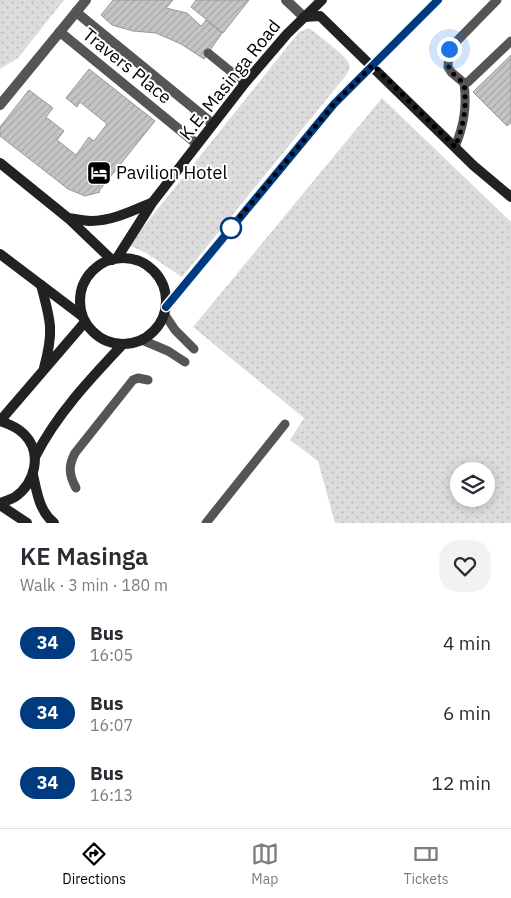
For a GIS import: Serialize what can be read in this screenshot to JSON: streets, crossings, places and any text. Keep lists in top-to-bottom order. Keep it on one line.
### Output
{"streets":{"street":["Travers Place","K.E. Masinga Road"]},"crossings":[["Travers Place","K.E. Masinga Road"]],"places":{"hotel":["Pavilion Hotel"]},"lines":["bus line 34"],"page":{"heading":["KE Masinga","Walk · 3 min · 180 m"],"list":[{"mark":"34","name":"Bus","note":"16:05","value":"4 min"},{"mark":"34","name":"Bus","note":"16:07","value":"6 min"},{"mark":"34","name":"Bus","note":"16:13","value":"12 min"}],"tabs":["Directions","Map","Tickets"]}}
